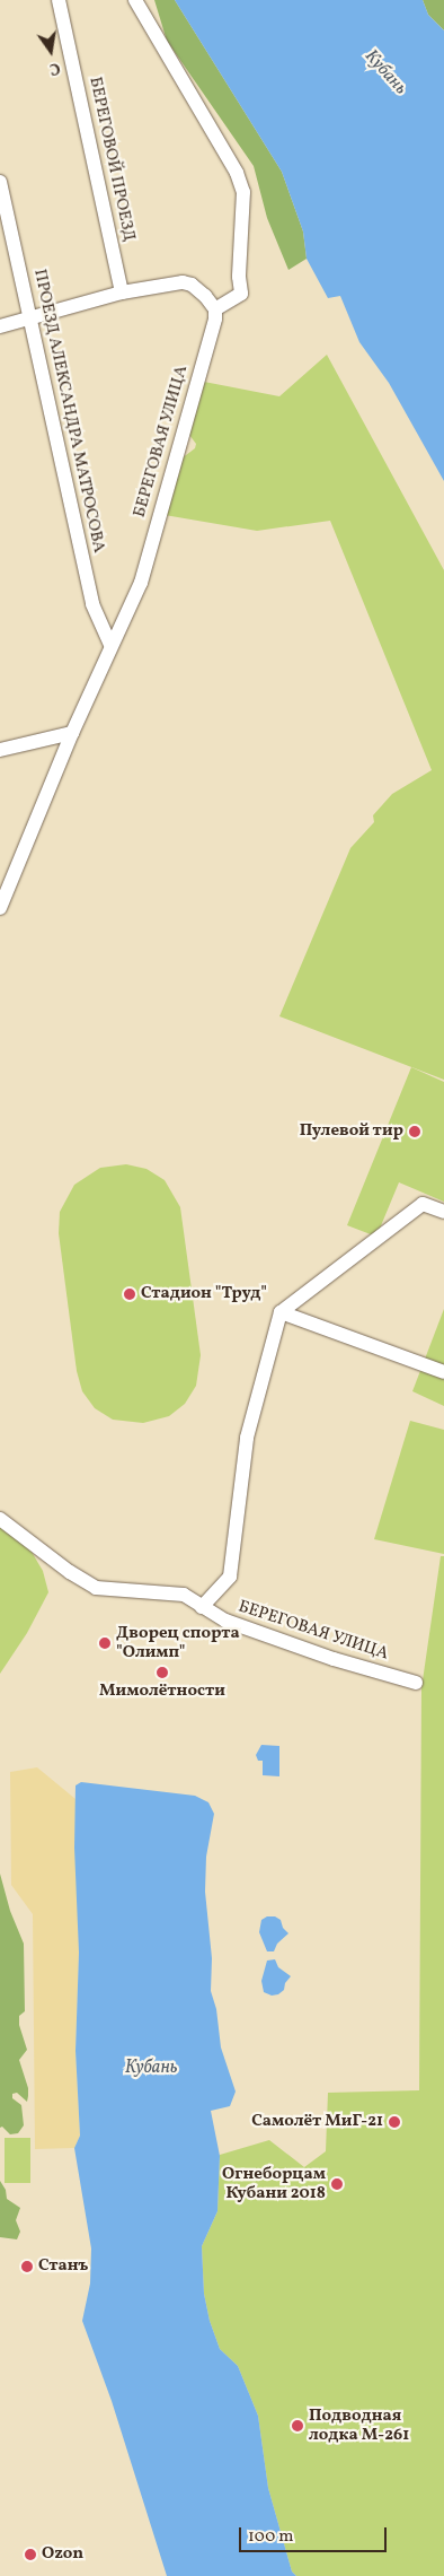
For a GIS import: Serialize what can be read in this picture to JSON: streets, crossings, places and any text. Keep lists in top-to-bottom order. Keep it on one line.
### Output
{"streets":{"street":["БЕРЕГОВОЙ ПРОЕЗД","ПРОЕЗД АЛЕКСАНДРА МАТРОСОВА","БЕРЕГОВАЯ УЛИЦА"]},"crossings":[["ПРОЕЗД АЛЕКСАНДРА МАТРОСОВА","БЕРЕГОВАЯ УЛИЦА"]],"water":["Кубань"],"places":["Пулевой тир","Стадион \"Труд\"","Дворец спорта \"Олимп\"","Мимолётности","Самолёт МиГ-21","Огнеборцам Кубани 2018","Станъ","Подводная лодка М-261","Ozon"],"scale_bar":"100 m","north":"bottom"}
